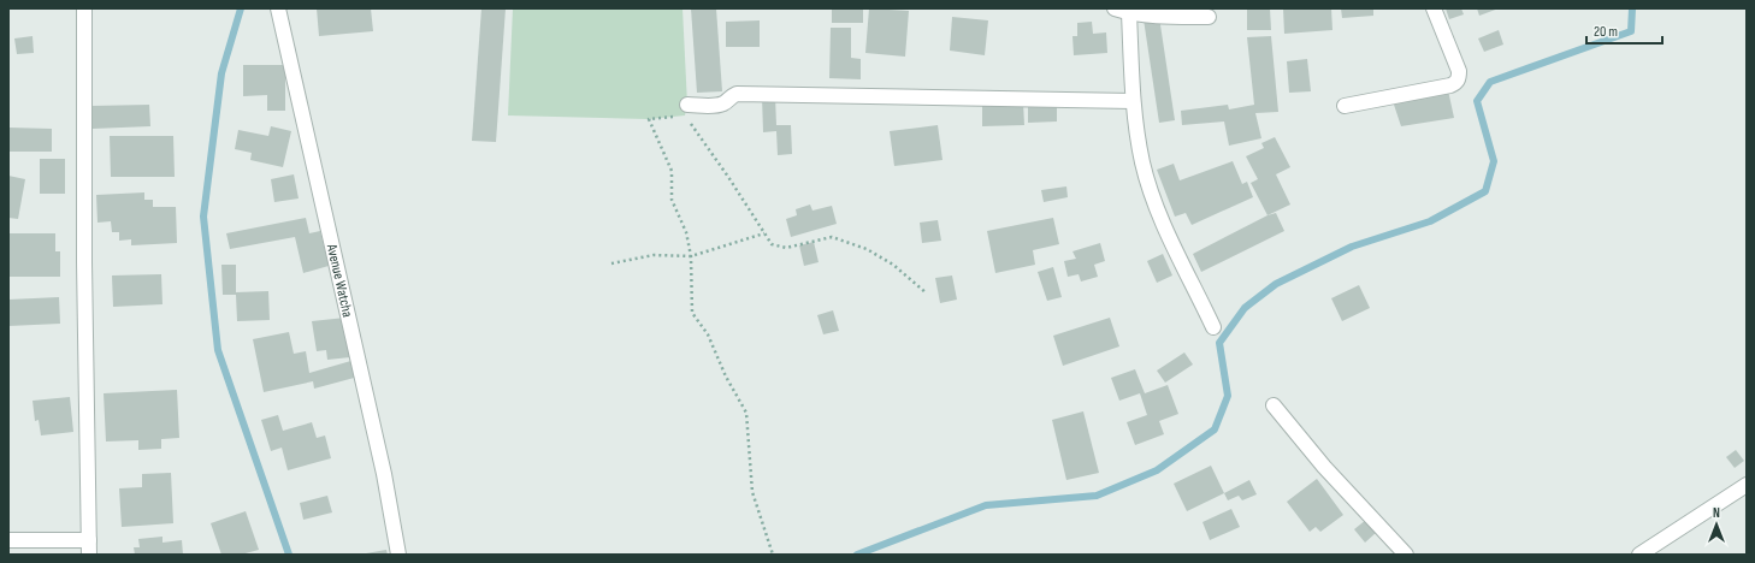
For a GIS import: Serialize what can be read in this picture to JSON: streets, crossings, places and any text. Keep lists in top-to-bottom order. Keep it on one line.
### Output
{"streets":{"street":["Avenue Watcha"]},"scale_bar":"20 m","north":"top"}
